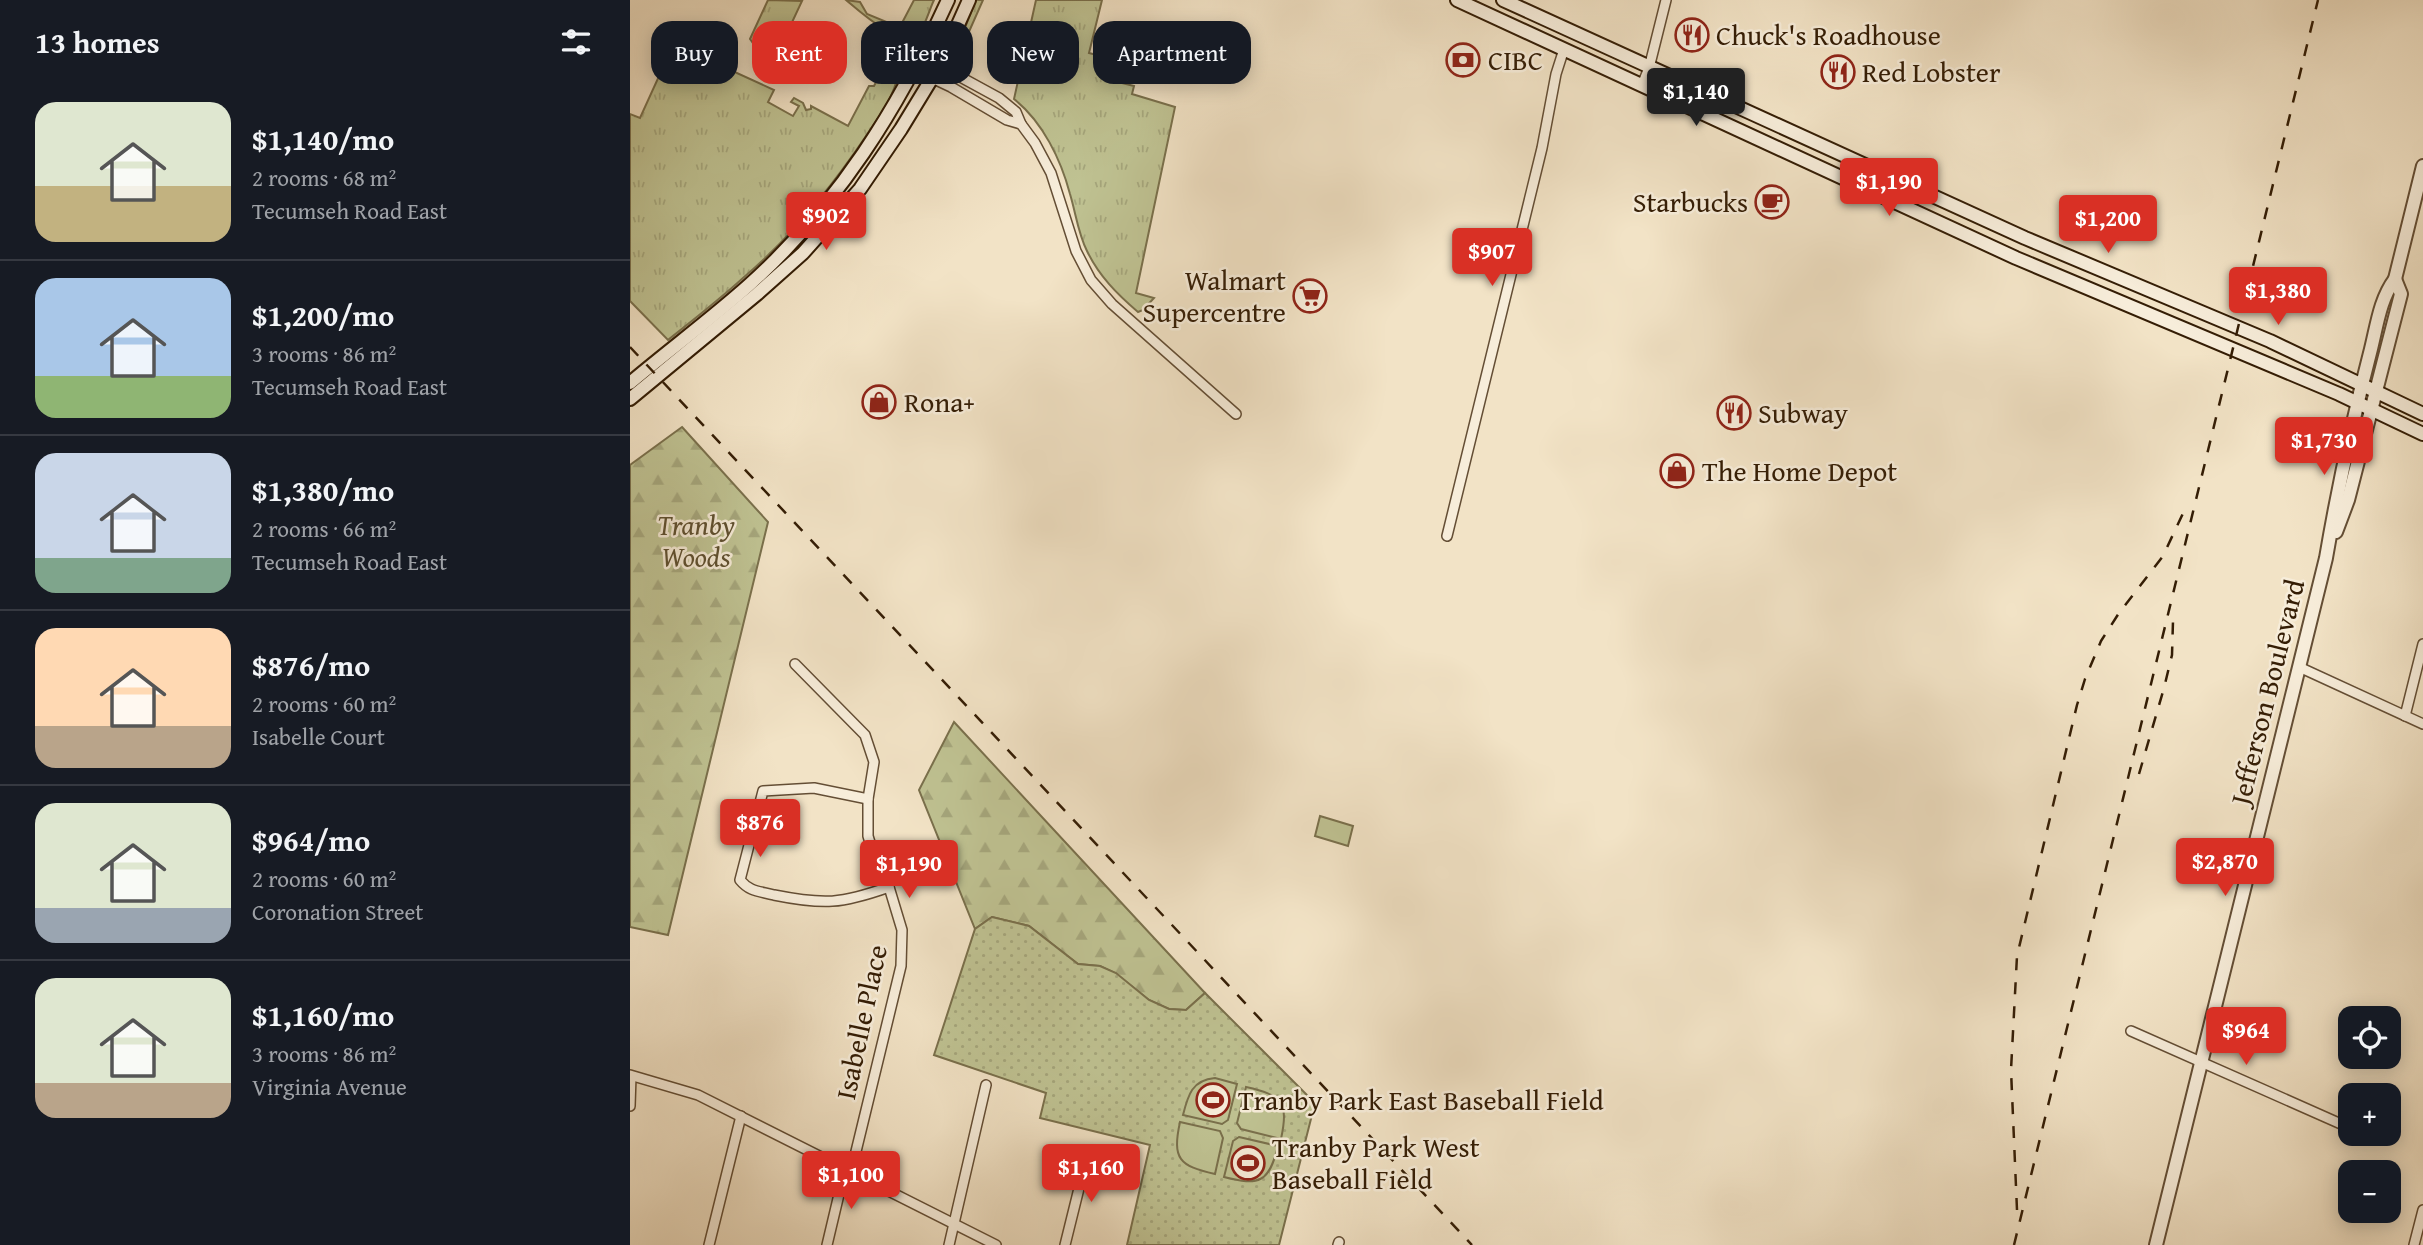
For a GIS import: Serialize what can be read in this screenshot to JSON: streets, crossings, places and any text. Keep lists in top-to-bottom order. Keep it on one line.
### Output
{"streets":{"main road":["Jefferson Boulevard"],"street":["Isabelle Place"]},"parks":["Tranby Woods"],"places":{"restaurant":["Chuck's Roadhouse","Red Lobster","Subway"],"bank":["CIBC"],"cafe":["Starbucks"],"supermarket":["Walmart Supercentre"],"shop":["Rona+","The Home Depot"],"sports":["Tranby Park East Baseball Field","Tranby Park West Baseball Field"]},"page":{"heading":"13 homes","chip":["Buy","Rent","Filters","New","Apartment"],"price":["$1,140","$1,190","$902","$1,200","$907","$1,380","$1,730","$876","$2,870","$1,190","$964","$1,160","$1,100"],"list":[{"name":"$1,140/mo","note":"2 rooms · 68 m² · Tecumseh Road East"},{"name":"$1,200/mo","note":"3 rooms · 86 m² · Tecumseh Road East"},{"name":"$1,380/mo","note":"2 rooms · 66 m² · Tecumseh Road East"},{"name":"$876/mo","note":"2 rooms · 60 m² · Isabelle Court"},{"name":"$964/mo","note":"2 rooms · 60 m² · Coronation Street"},{"name":"$1,160/mo","note":"3 rooms · 86 m² · Virginia Avenue"}],"map_buttons":["+","−"]}}
